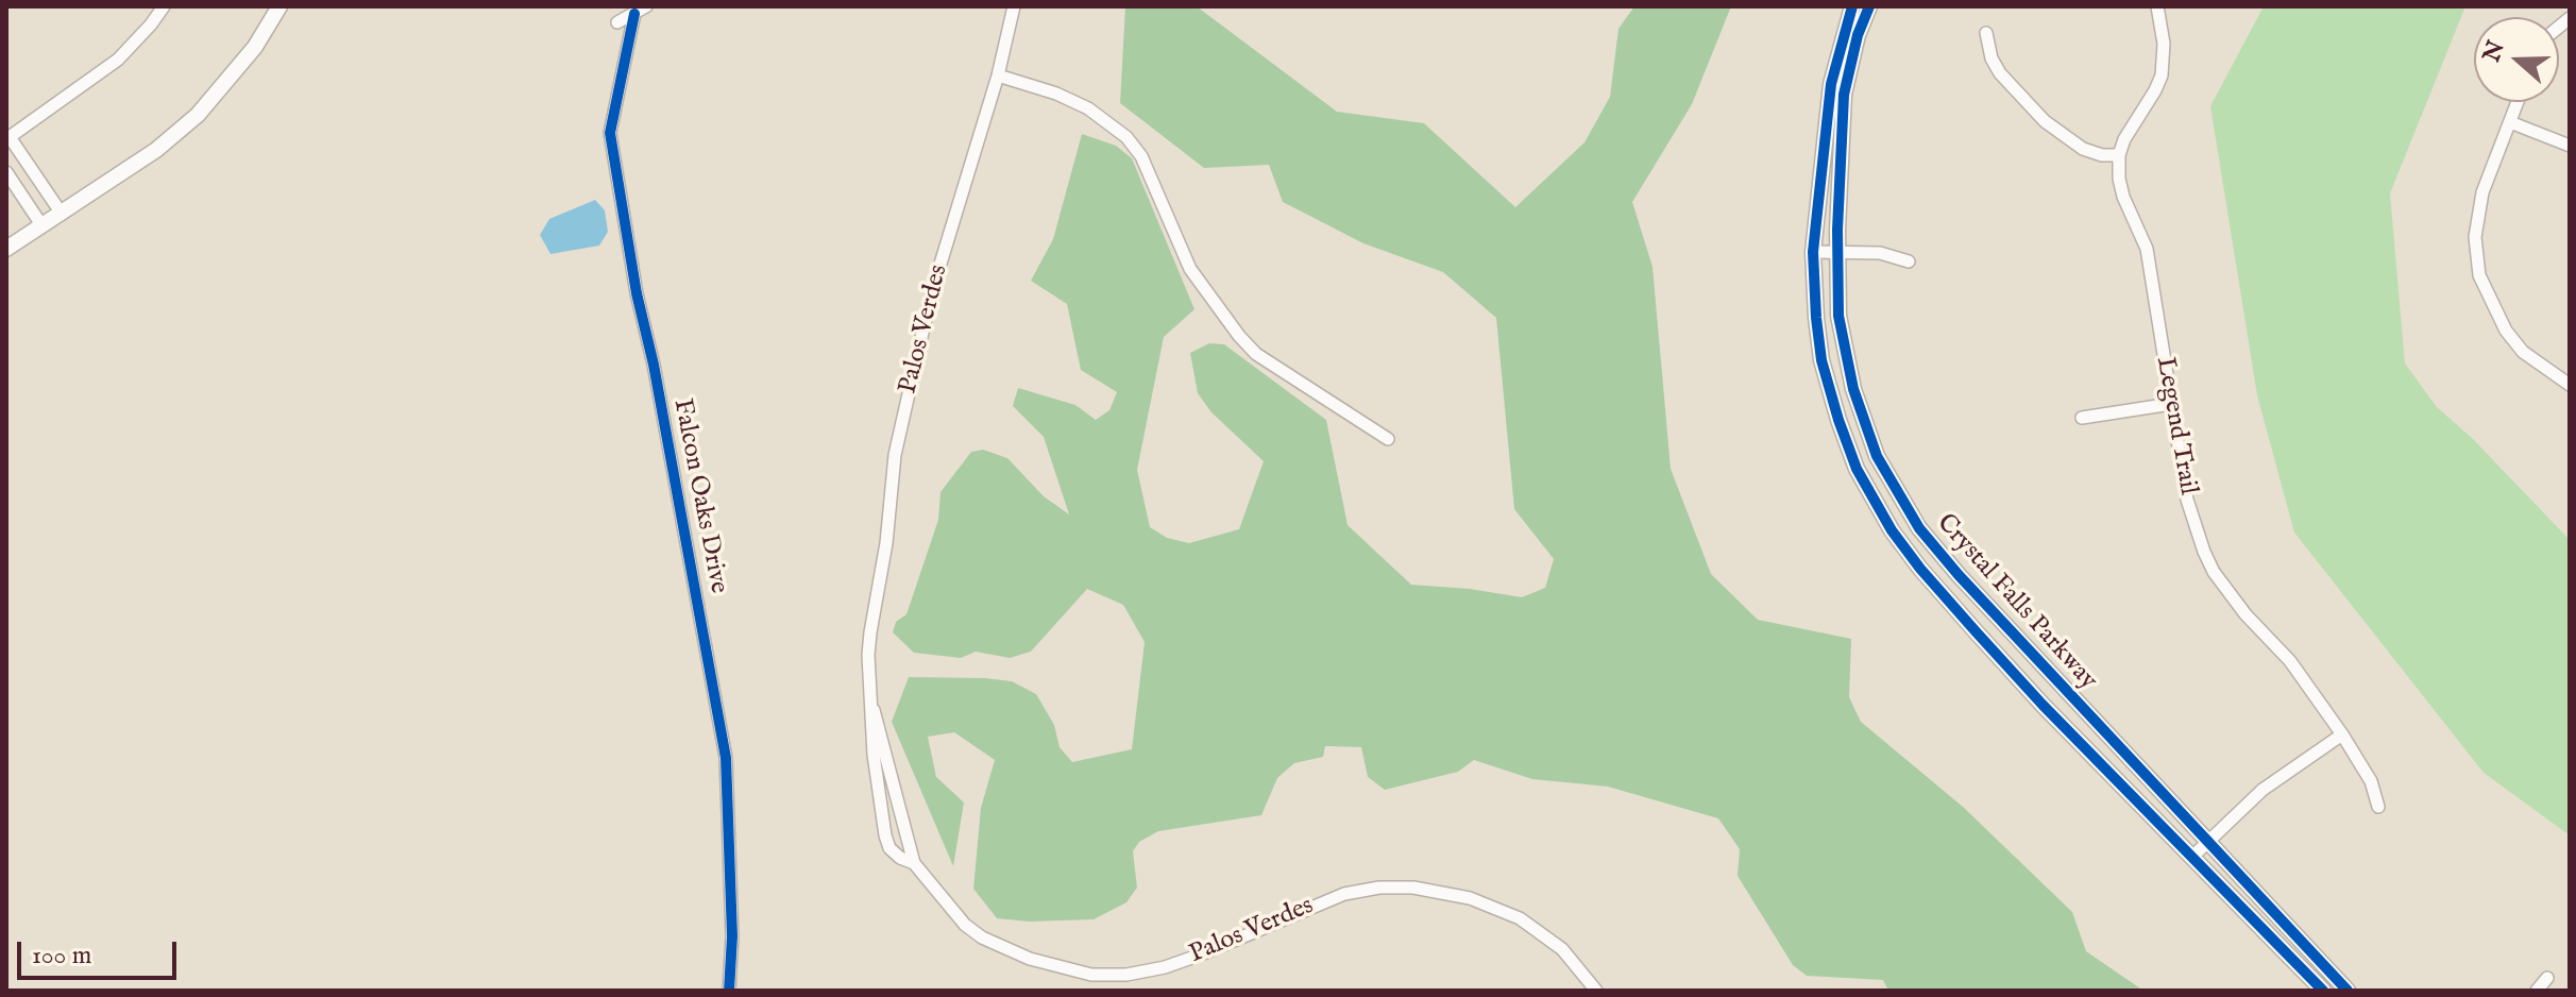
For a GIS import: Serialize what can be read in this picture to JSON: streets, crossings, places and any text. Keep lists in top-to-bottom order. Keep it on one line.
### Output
{"streets":{"street":["Palos Verdes","Legend Trail","Falcon Oaks Drive","Crystal Falls Parkway"]},"scale_bar":"100 m","north":"left"}
